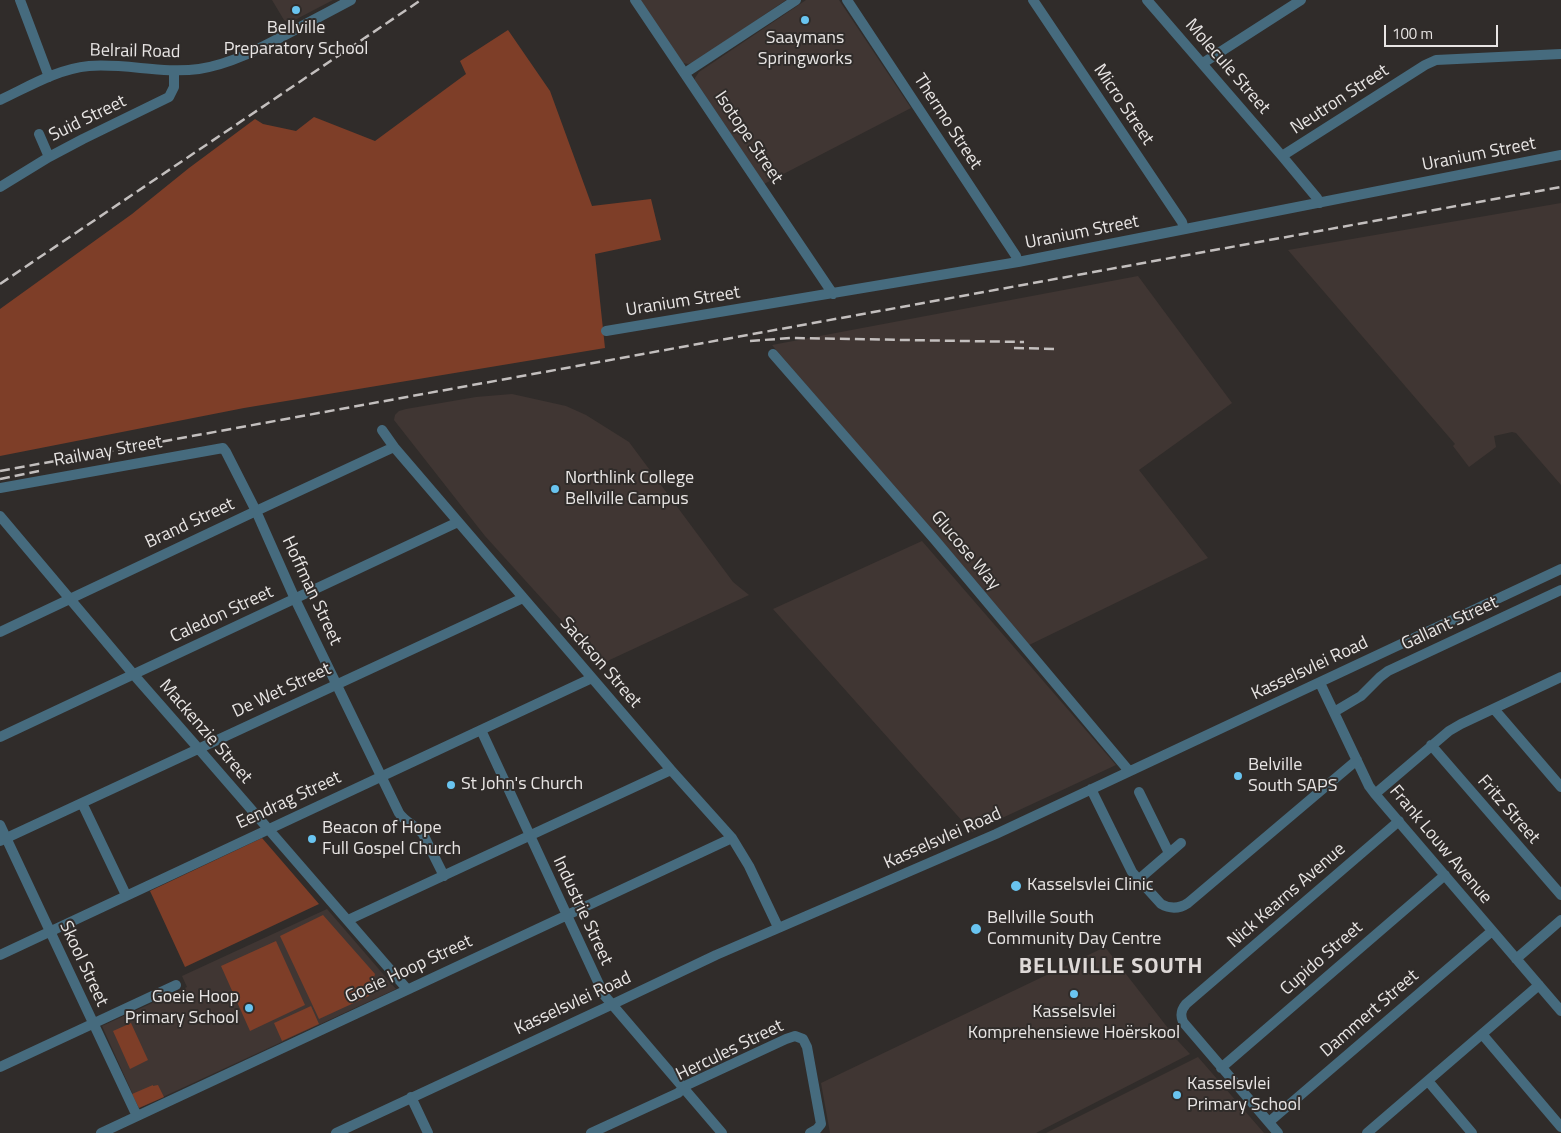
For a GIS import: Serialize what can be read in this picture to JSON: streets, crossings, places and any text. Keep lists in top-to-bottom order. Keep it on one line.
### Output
{"streets":{"street":["Belrail Road","Molecule Street","Neutron Street","Micro Street","Suid Street","Thermo Street","Isotope Street","Uranium Street","Railway Street","Brand Street","Glucose Way","Hoffman Street","Caledon Street","Gallant Street","Sackson Street","Kasselsvlei Road","De Wet Street","Mackenzie Street","Eendrag Street","Fritz Street","Frank Louw Avenue","Nick Kearns Avenue","Industrie Street","Cupido Street","Skool Street","Goeie Hoop Street","Dammert Street","Hercules Street"]},"crossings":[["Belrail Road","Suid Street"],["Molecule Street","Neutron Street"],["Molecule Street","Uranium Street"],["Micro Street","Uranium Street"],["Thermo Street","Uranium Street"],["Isotope Street","Uranium Street"],["Railway Street","Hoffman Street"],["Brand Street","Hoffman Street"],["Brand Street","Sackson Street"],["Brand Street","Mackenzie Street"],["Glucose Way","Kasselsvlei Road"],["Hoffman Street","Caledon Street"],["Hoffman Street","De Wet Street"],["Hoffman Street","Eendrag Street"],["Caledon Street","Sackson Street"],["Caledon Street","Mackenzie Street"],["Gallant Street","Frank Louw Avenue"],["Sackson Street","Kasselsvlei Road"],["Sackson Street","De Wet Street"],["Sackson Street","Eendrag Street"],["Sackson Street","Goeie Hoop Street"],["Kasselsvlei Road","Frank Louw Avenue"],["Kasselsvlei Road","Industrie Street"],["De Wet Street","Mackenzie Street"],["De Wet Street","Skool Street"],["Mackenzie Street","Eendrag Street"],["Mackenzie Street","Goeie Hoop Street"],["Eendrag Street","Industrie Street"],["Eendrag Street","Skool Street"],["Frank Louw Avenue","Nick Kearns Avenue"],["Frank Louw Avenue","Cupido Street"],["Frank Louw Avenue","Dammert Street"],["Nick Kearns Avenue","Cupido Street"],["Nick Kearns Avenue","Dammert Street"],["Industrie Street","Goeie Hoop Street"],["Industrie Street","Hercules Street"],["Skool Street","Goeie Hoop Street"]],"districts":["BELLVILLE SOUTH"],"places":["Bellville Preparatory School","Saaymans Springworks","Northlink College Bellville Campus","Belville South SAPS","St John's Church","Beacon of Hope Full Gospel Church","Kasselsvlei Clinic","Bellville South Community Day Centre","Kasselsvlei Komprehensiewe Hoërskool","Goeie Hoop Primary School","Kasselsvlei Primary School"],"scale_bar":"100 m"}
